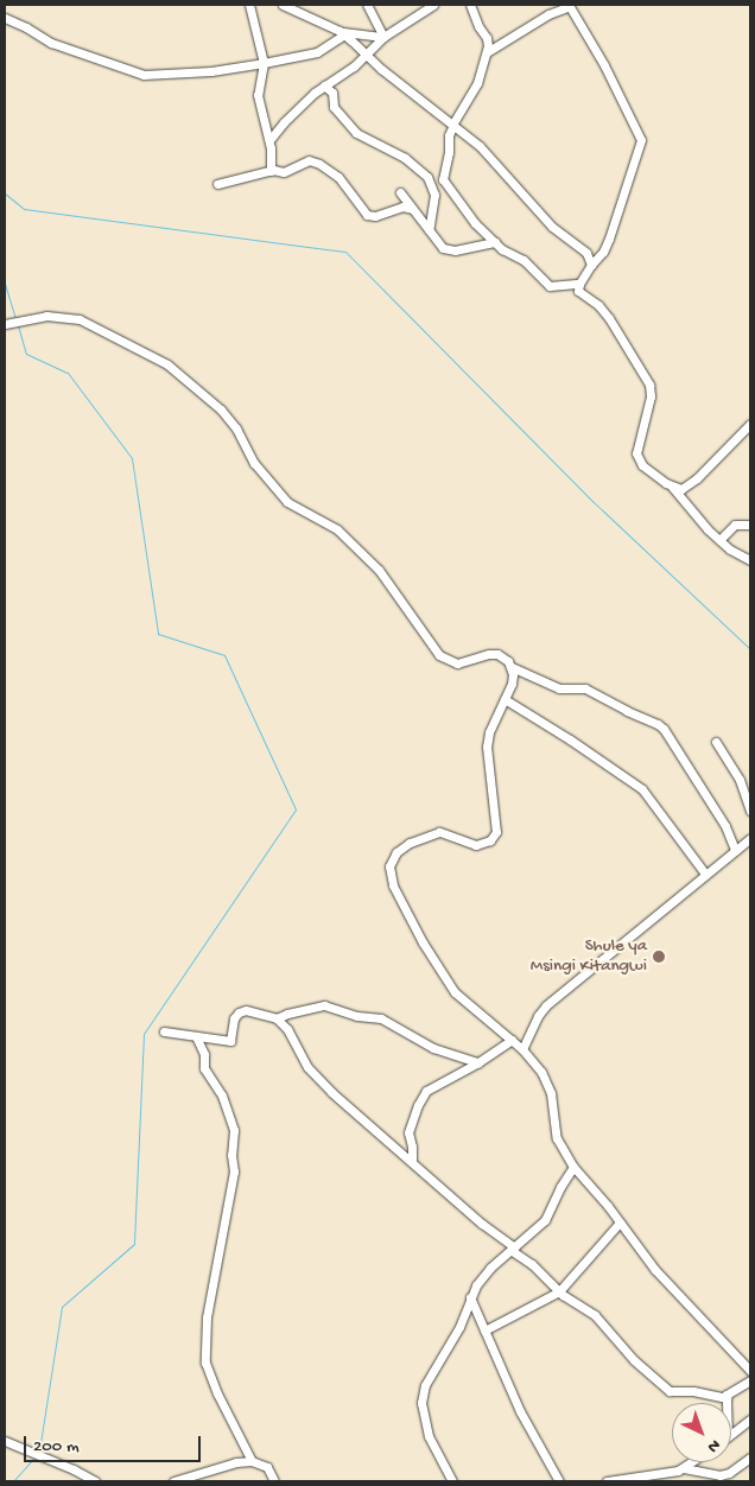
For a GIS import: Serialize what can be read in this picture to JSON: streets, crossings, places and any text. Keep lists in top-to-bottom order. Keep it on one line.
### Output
{"places":["Shule ya Msingi Kitangwi"],"scale_bar":"200 m","north":"bottom right"}
